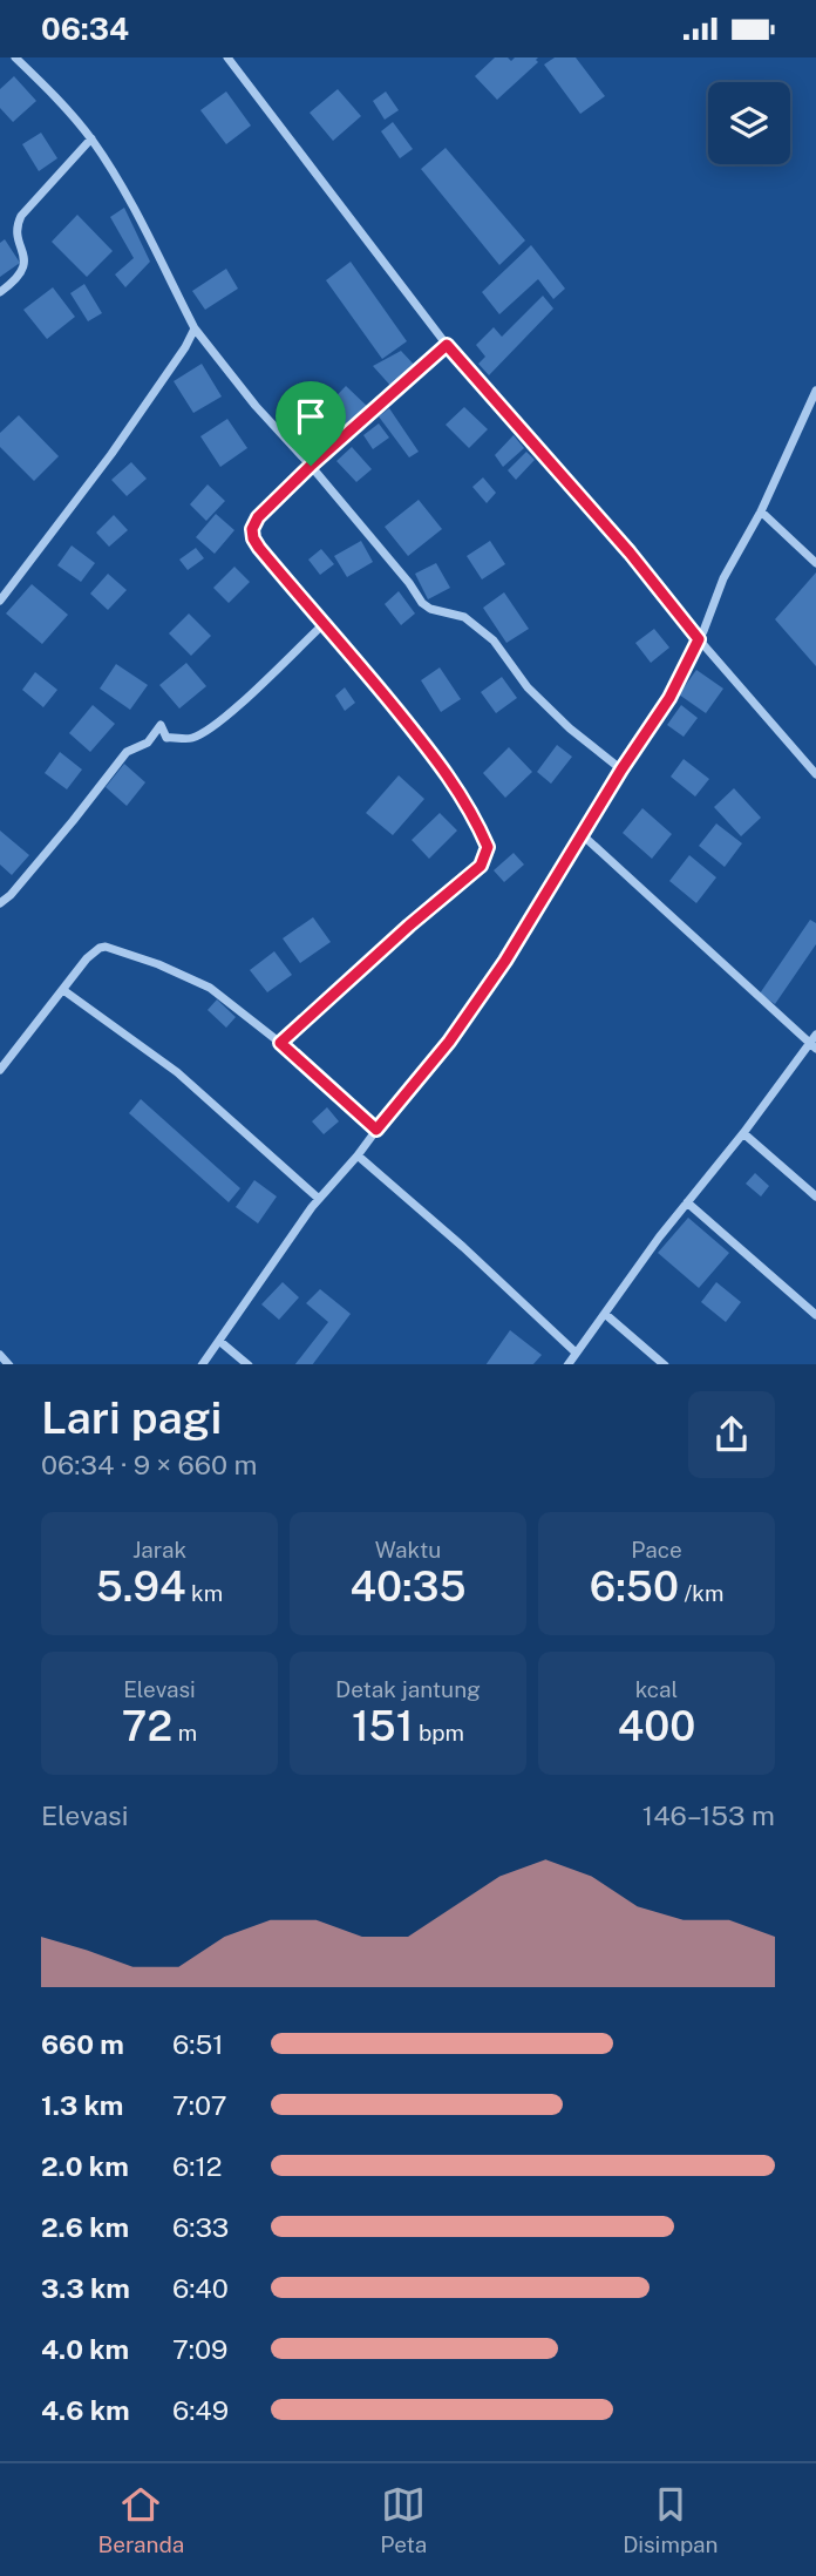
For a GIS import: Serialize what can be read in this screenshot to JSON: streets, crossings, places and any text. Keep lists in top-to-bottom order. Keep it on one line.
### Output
{"page":{"status":"06:34","heading":["Lari pagi","06:34 · 9 × 660 m"],"stats":[["Jarak","5.94 km"],["Waktu","40:35"],["Pace","6:50 /km"],["Elevasi","72 m"],["Detak jantung","151 bpm"],["kcal","400"]],"chart":["Elevasi","146–153 m"],"list":[{"name":"660 m","note":"6:51"},{"name":"1.3 km","note":"7:07"},{"name":"2.0 km","note":"6:12"},{"name":"2.6 km","note":"6:33"},{"name":"3.3 km","note":"6:40"},{"name":"4.0 km","note":"7:09"},{"name":"4.6 km","note":"6:49"}],"tabs":["Beranda","Peta","Disimpan"]}}
